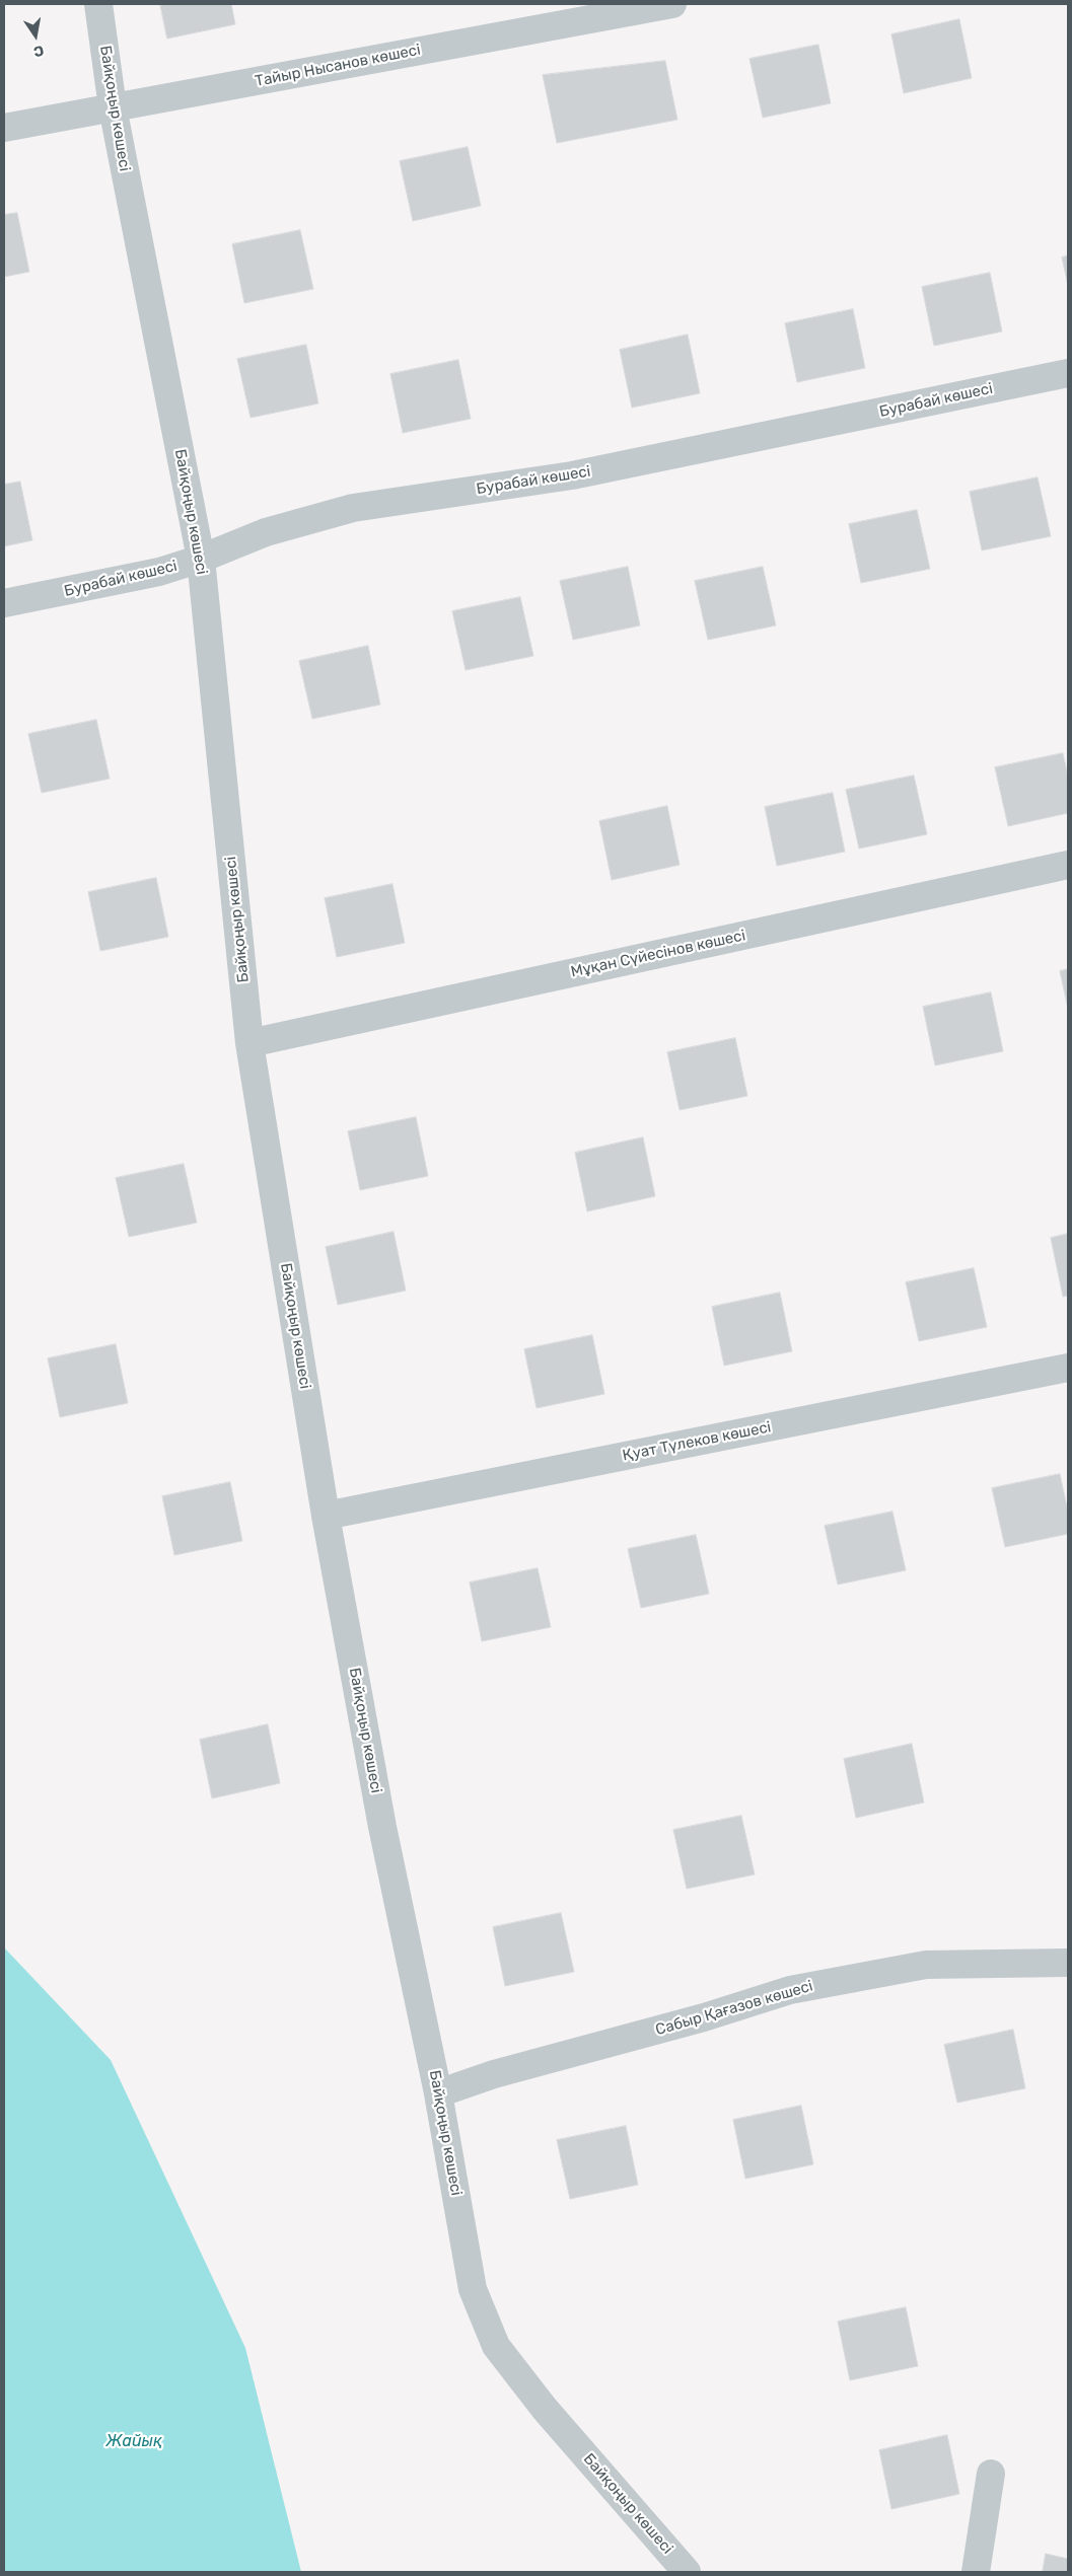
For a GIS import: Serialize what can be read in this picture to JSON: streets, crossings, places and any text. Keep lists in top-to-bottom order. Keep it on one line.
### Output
{"streets":{"street":["Тайыр Нысанов көшесi","Байқоңыр көшесi","Бурабай көшесi","Мұқан Сүйесінов көшесі","Қуат Түлеков көшесі","Сабыр Қағазов көшесі"]},"crossings":[["Тайыр Нысанов көшесi","Байқоңыр көшесi"],["Байқоңыр көшесi","Бурабай көшесi"],["Байқоңыр көшесi","Мұқан Сүйесінов көшесі"],["Байқоңыр көшесi","Қуат Түлеков көшесі"],["Байқоңыр көшесi","Сабыр Қағазов көшесі"]],"water":["Жайық"],"north":"bottom"}
